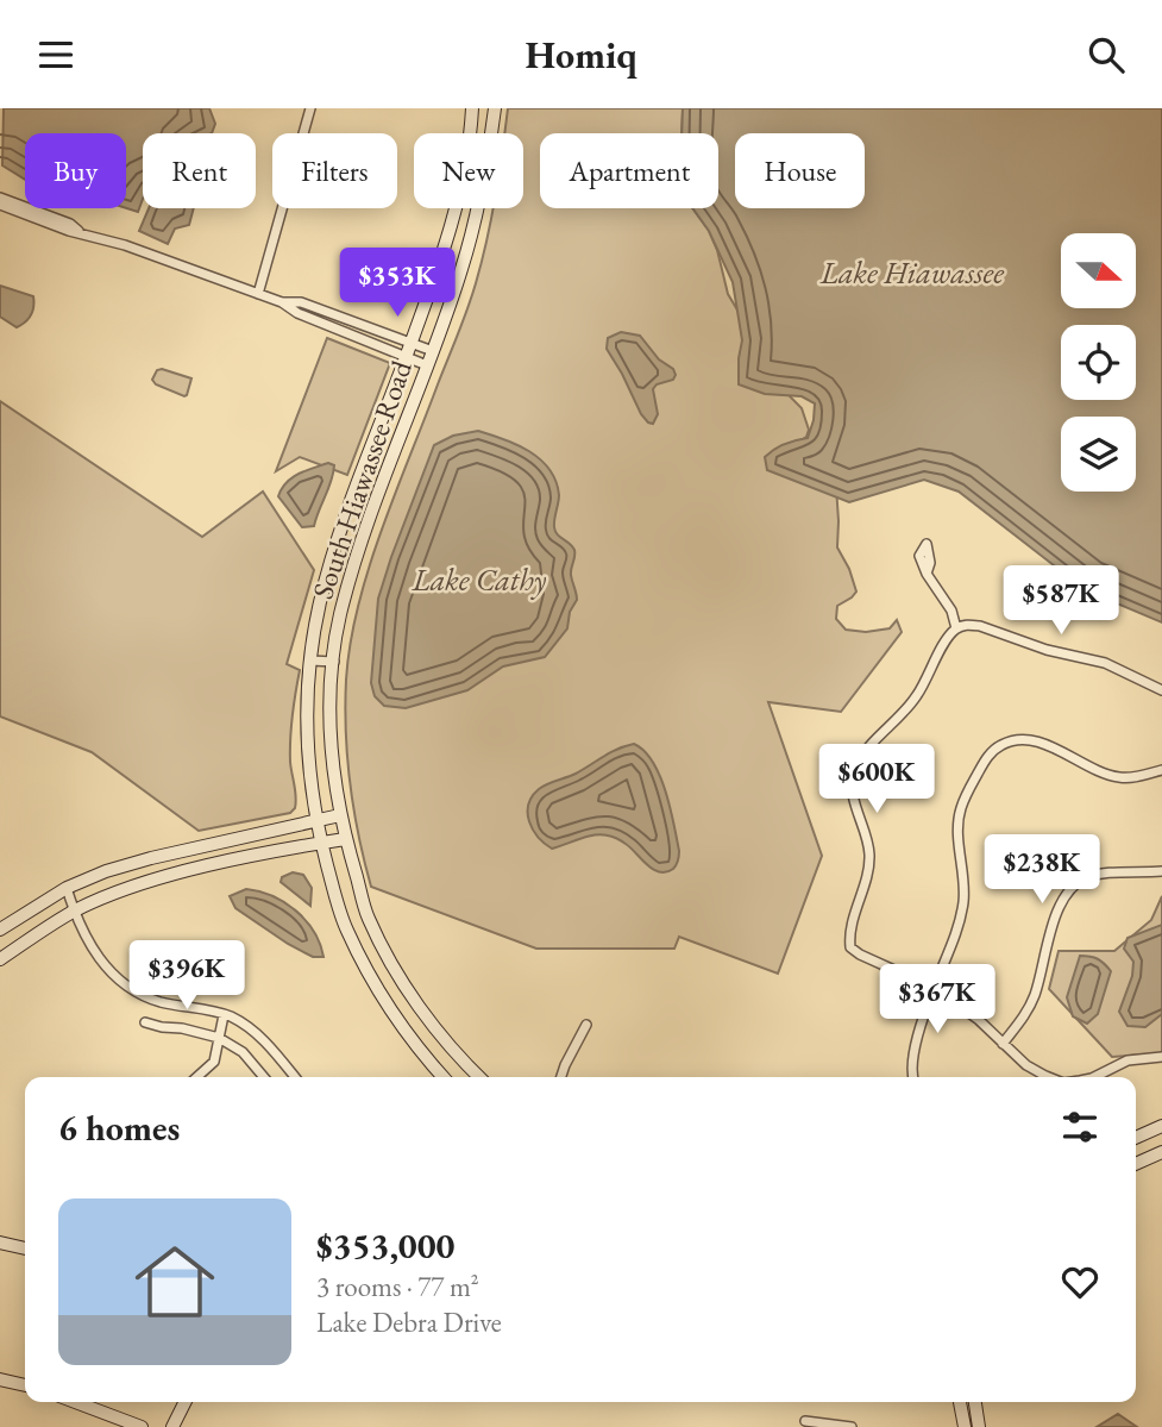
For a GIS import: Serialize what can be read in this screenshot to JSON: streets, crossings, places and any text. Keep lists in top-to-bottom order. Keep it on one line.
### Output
{"streets":{"street":["South Hiawassee Road"]},"water":["Lake Hiawassee","Lake Cathy"],"north":"right","page":{"header":"Homiq","chip":["Buy","Rent","Filters","New","Apartment","House"],"price":["$353K","$587K","$600K","$238K","$396K","$367K"],"heading":"6 homes","list":[{"name":"$353,000","note":"3 rooms · 77 m² · Lake Debra Drive"}]}}
